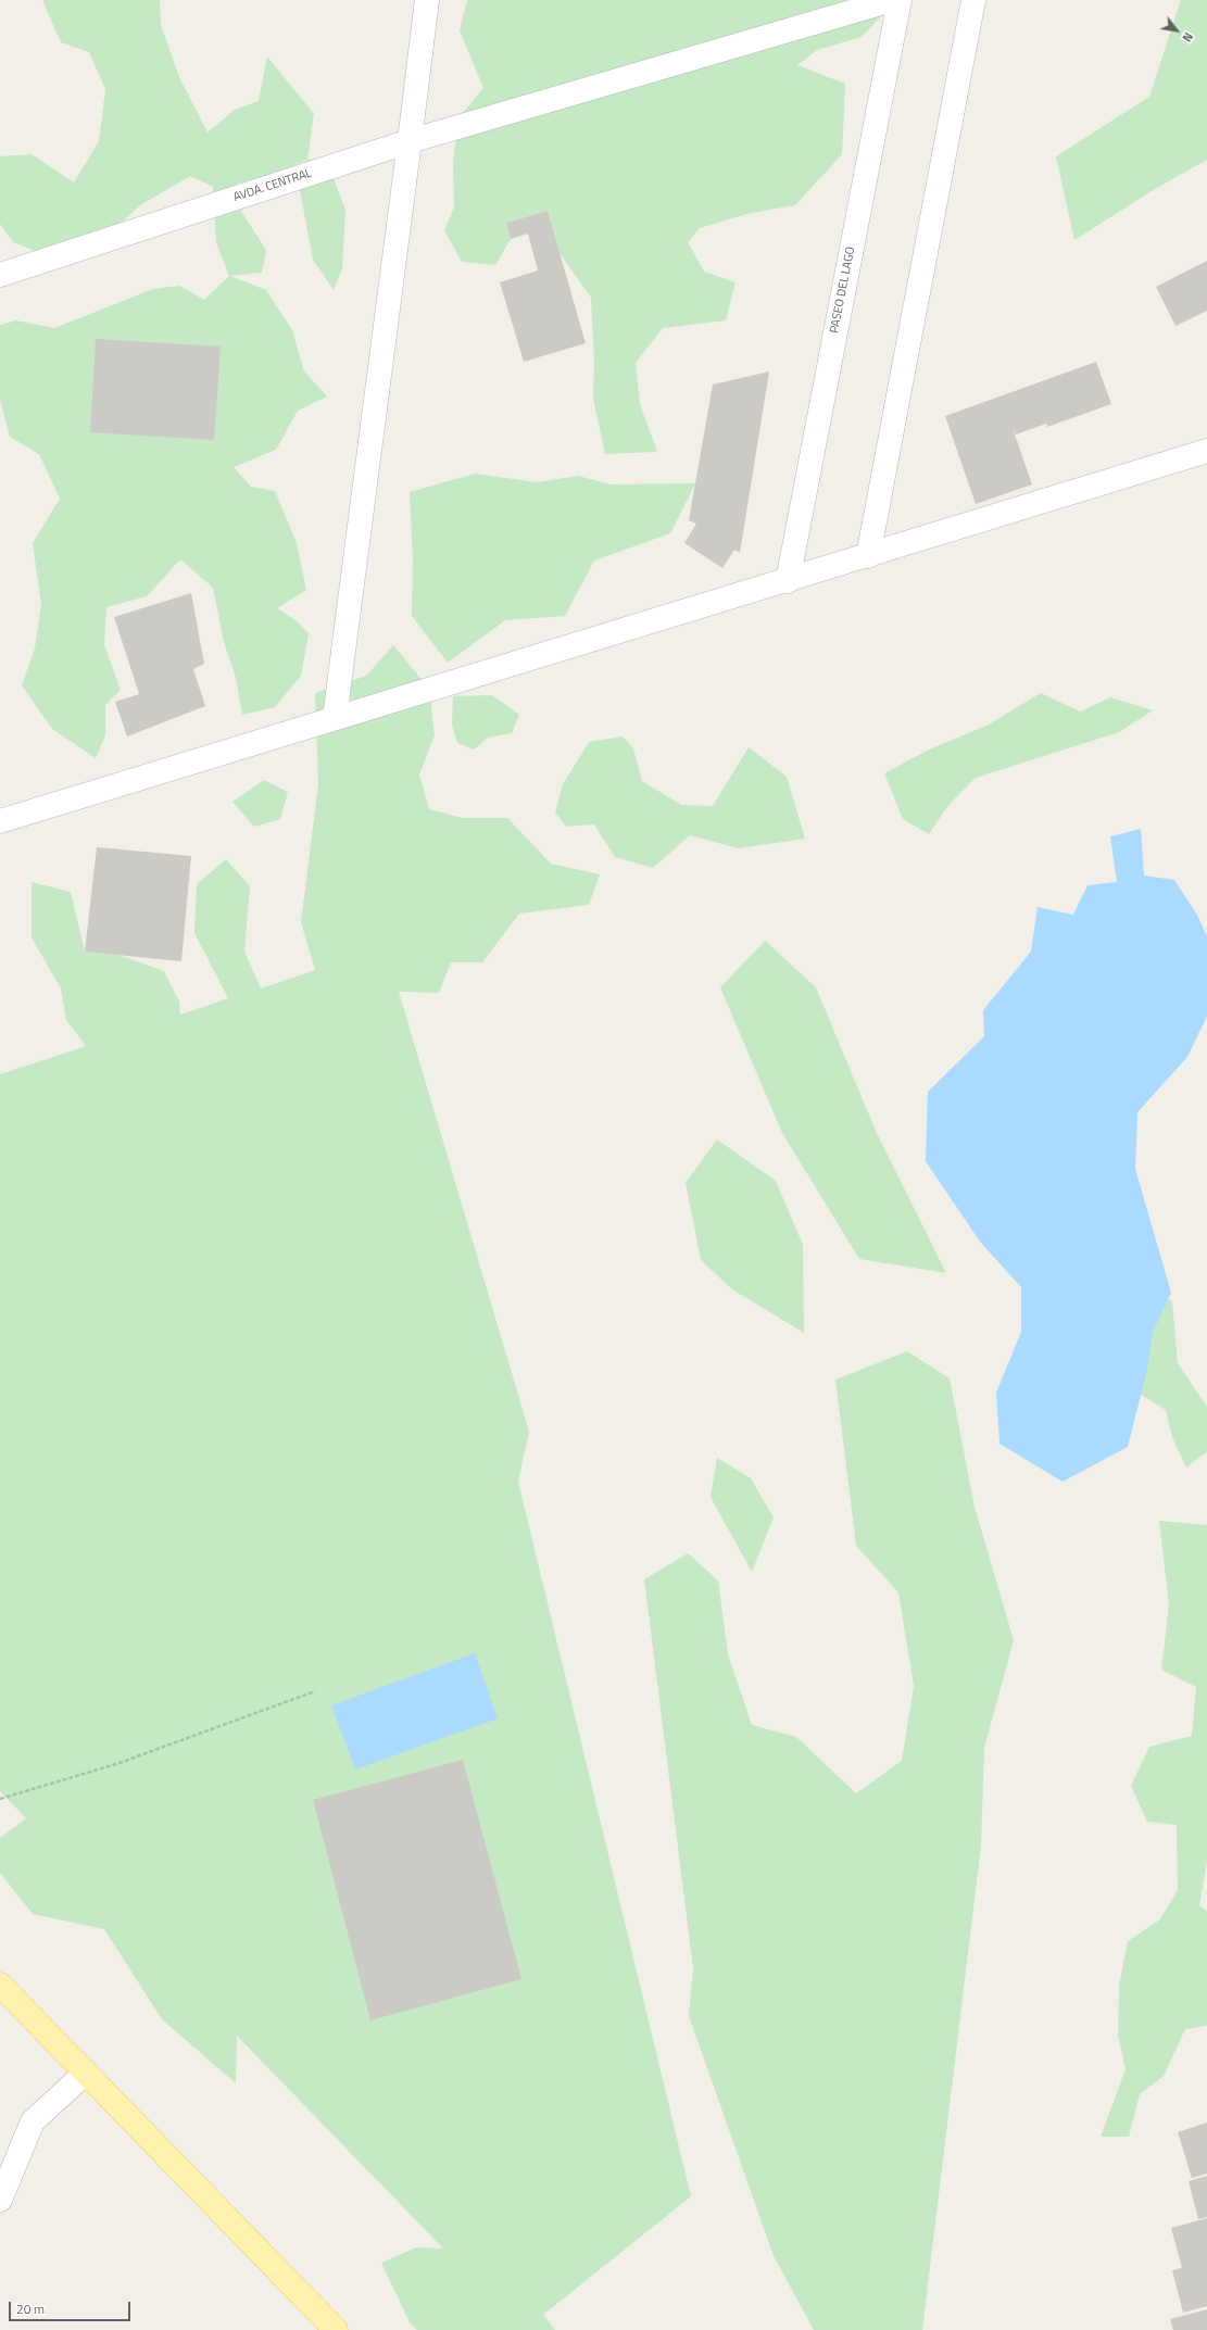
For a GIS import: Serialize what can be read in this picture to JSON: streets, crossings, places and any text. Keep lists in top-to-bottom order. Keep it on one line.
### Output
{"streets":{"street":["AVDA. CENTRAL","PASEO DEL LAGO"]},"scale_bar":"20 m","north":"bottom right"}
